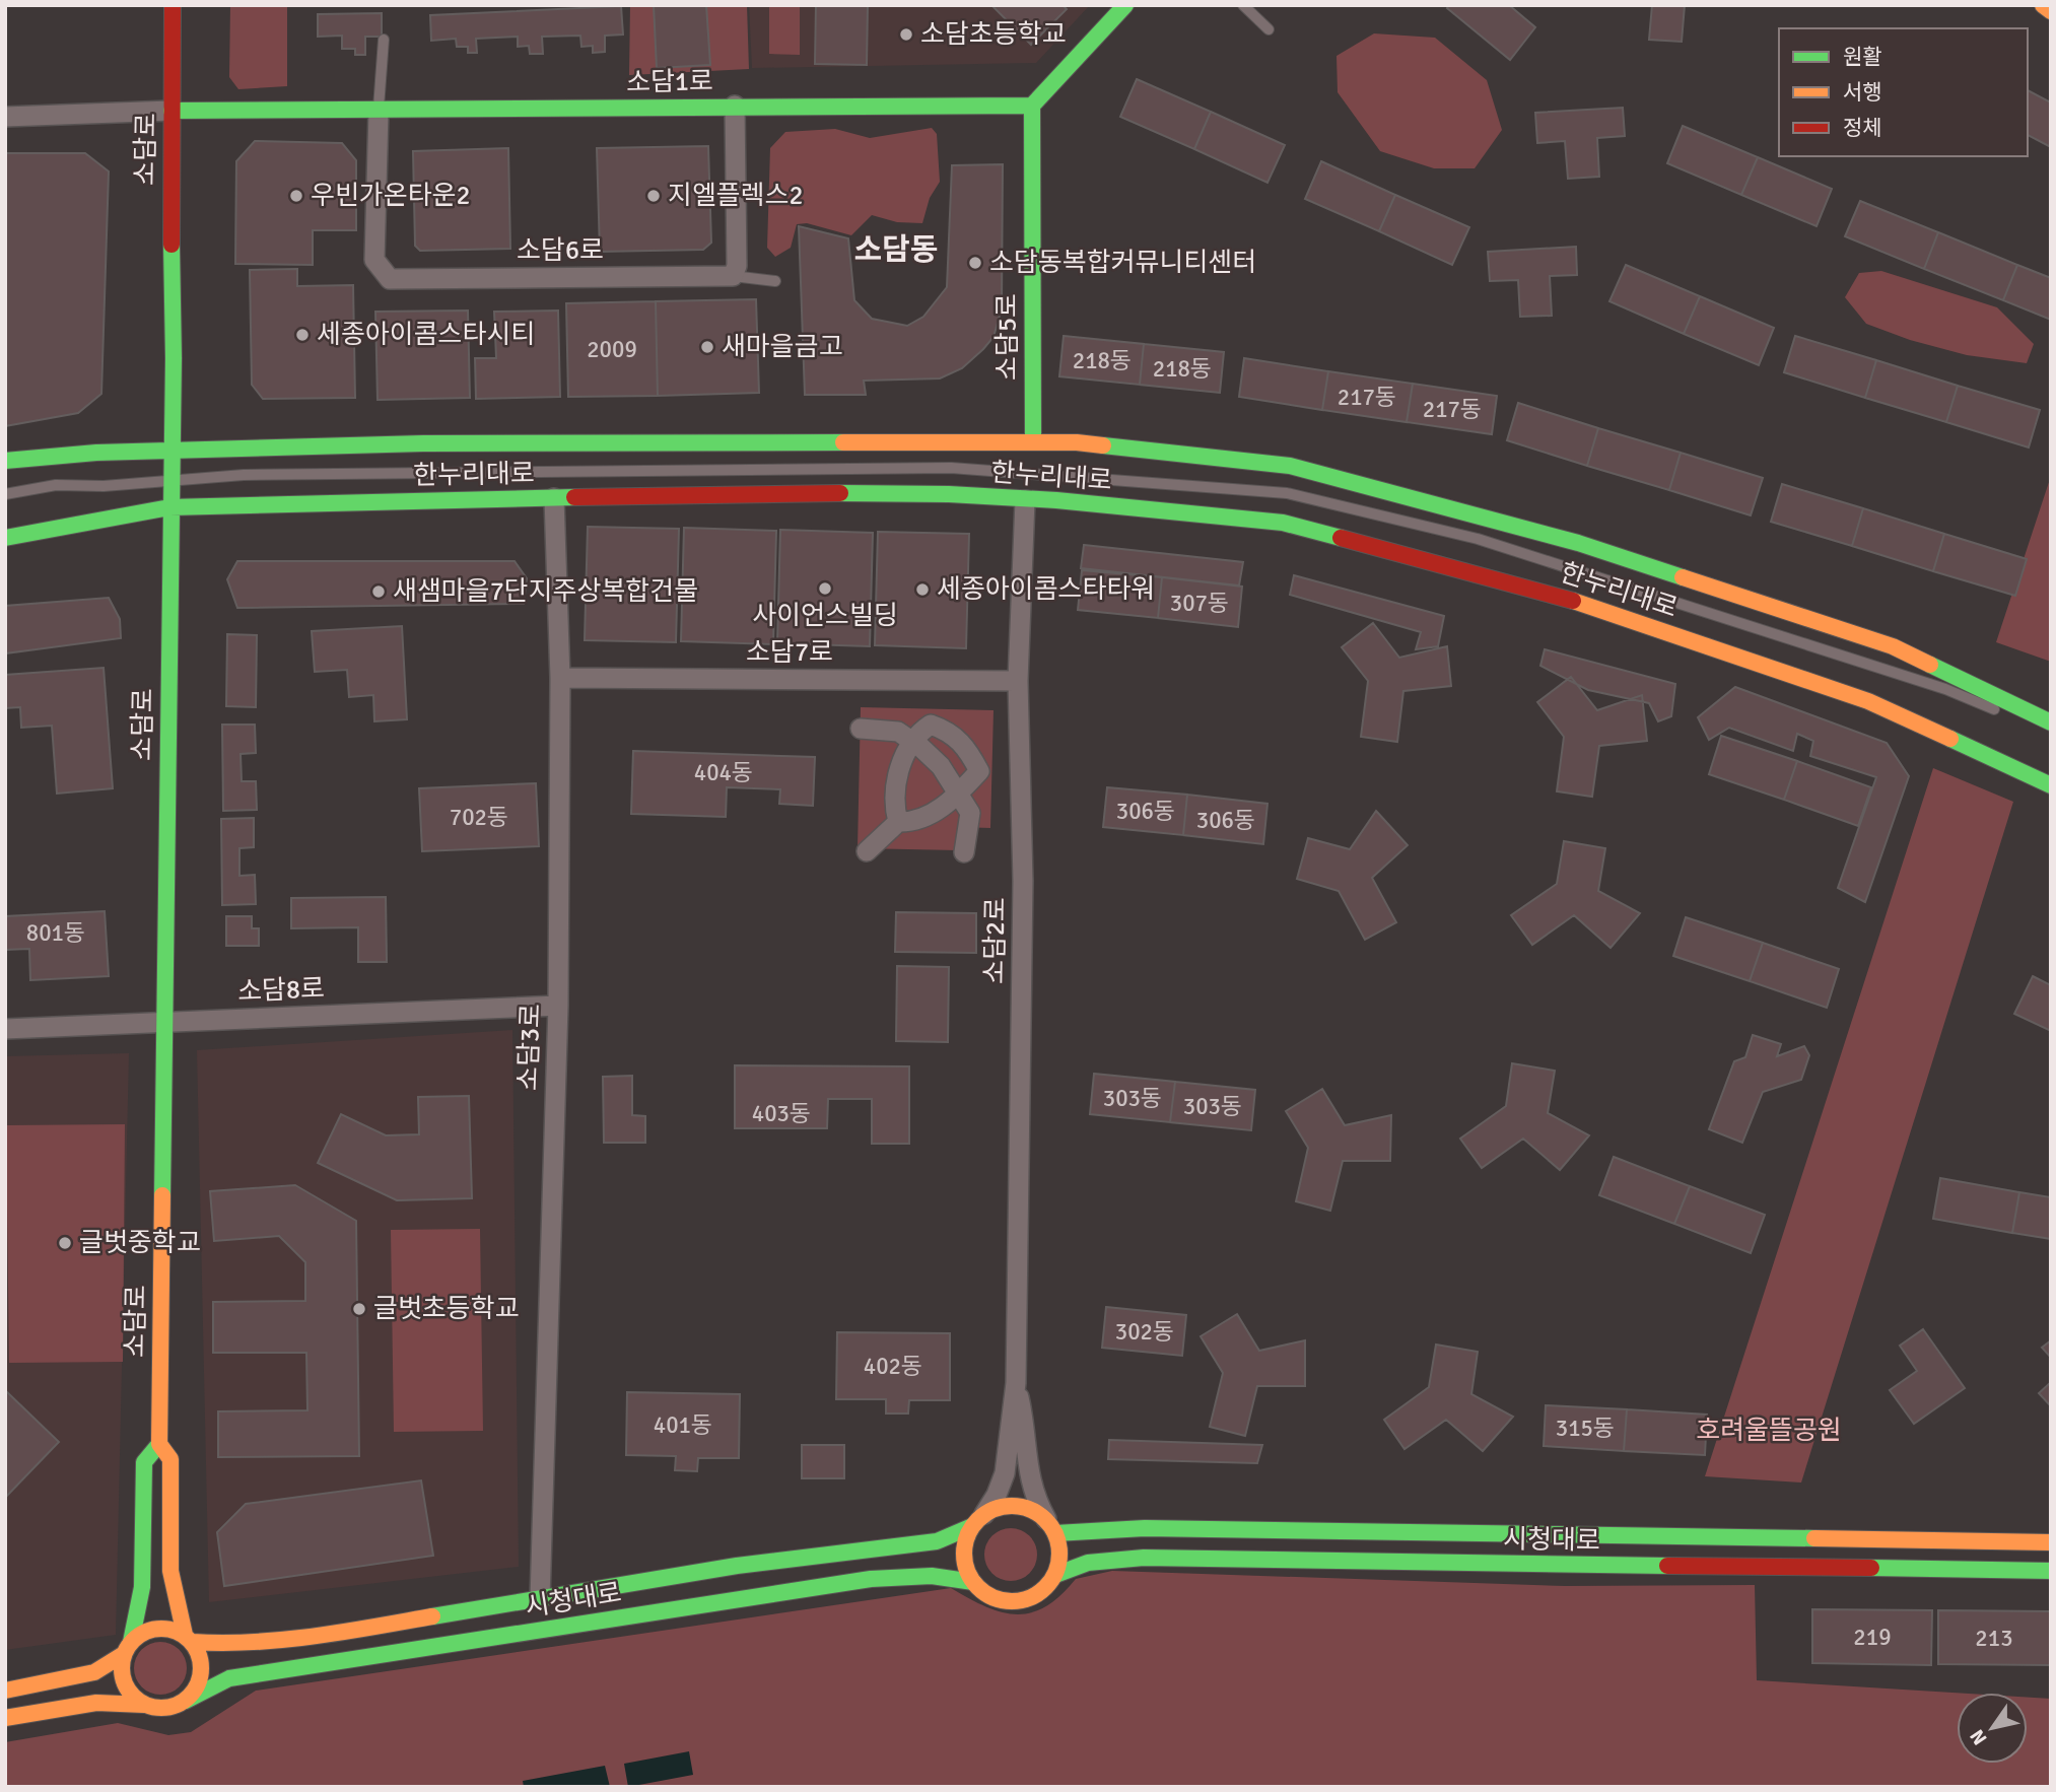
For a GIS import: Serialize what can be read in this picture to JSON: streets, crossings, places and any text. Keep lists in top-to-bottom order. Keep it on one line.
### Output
{"streets":{"street":["소담1로","소담로","소담6로","소담5로","한누리대로","소담7로","소담2로","소담8로","소담3로","시청대로"]},"crossings":[["소담1로","소담로"],["소담1로","소담6로"],["소담1로","소담5로"],["소담로","한누리대로"],["소담로","소담8로"],["소담로","시청대로"],["소담5로","한누리대로"],["한누리대로","소담2로"],["한누리대로","소담3로"],["소담7로","소담2로"],["소담7로","소담3로"],["소담8로","소담3로"],["소담3로","시청대로"]],"districts":["소담동"],"parks":["호려울뜰공원"],"places":["소담초등학교","우빈가온타운2","지엘플렉스2","소담동복합커뮤니티센터","세종아이콤스타시티","새마을금고","사이언스빌딩","세종아이콤스타타워","새샘마을7단지주상복합건물","글벗중학교","글벗초등학교"],"house_numbers":["2009","218동","218동","217동","217동","307동","404동","306동","702동","306동","801동","303동","303동","403동","302동","402동","401동","315동","219","213"],"legend":["원활","서행","정체"],"north":"bottom left"}
